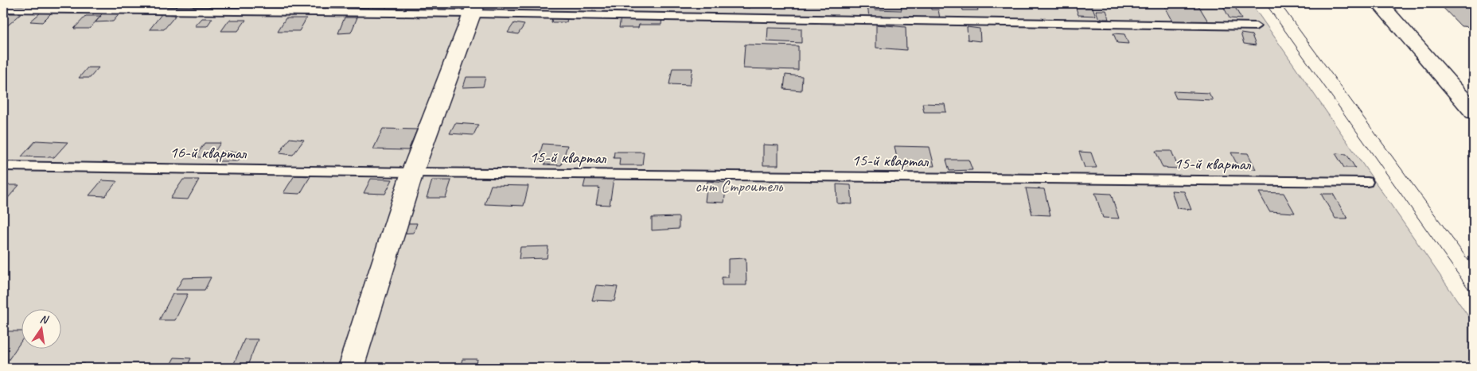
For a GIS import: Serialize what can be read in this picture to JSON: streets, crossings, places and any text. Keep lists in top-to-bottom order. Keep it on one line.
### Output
{"streets":{"lane":["16-й квартал","15-й квартал"]},"crossings":[["16-й квартал","15-й квартал"]],"parks":["снт Строитель"],"north":"top"}
